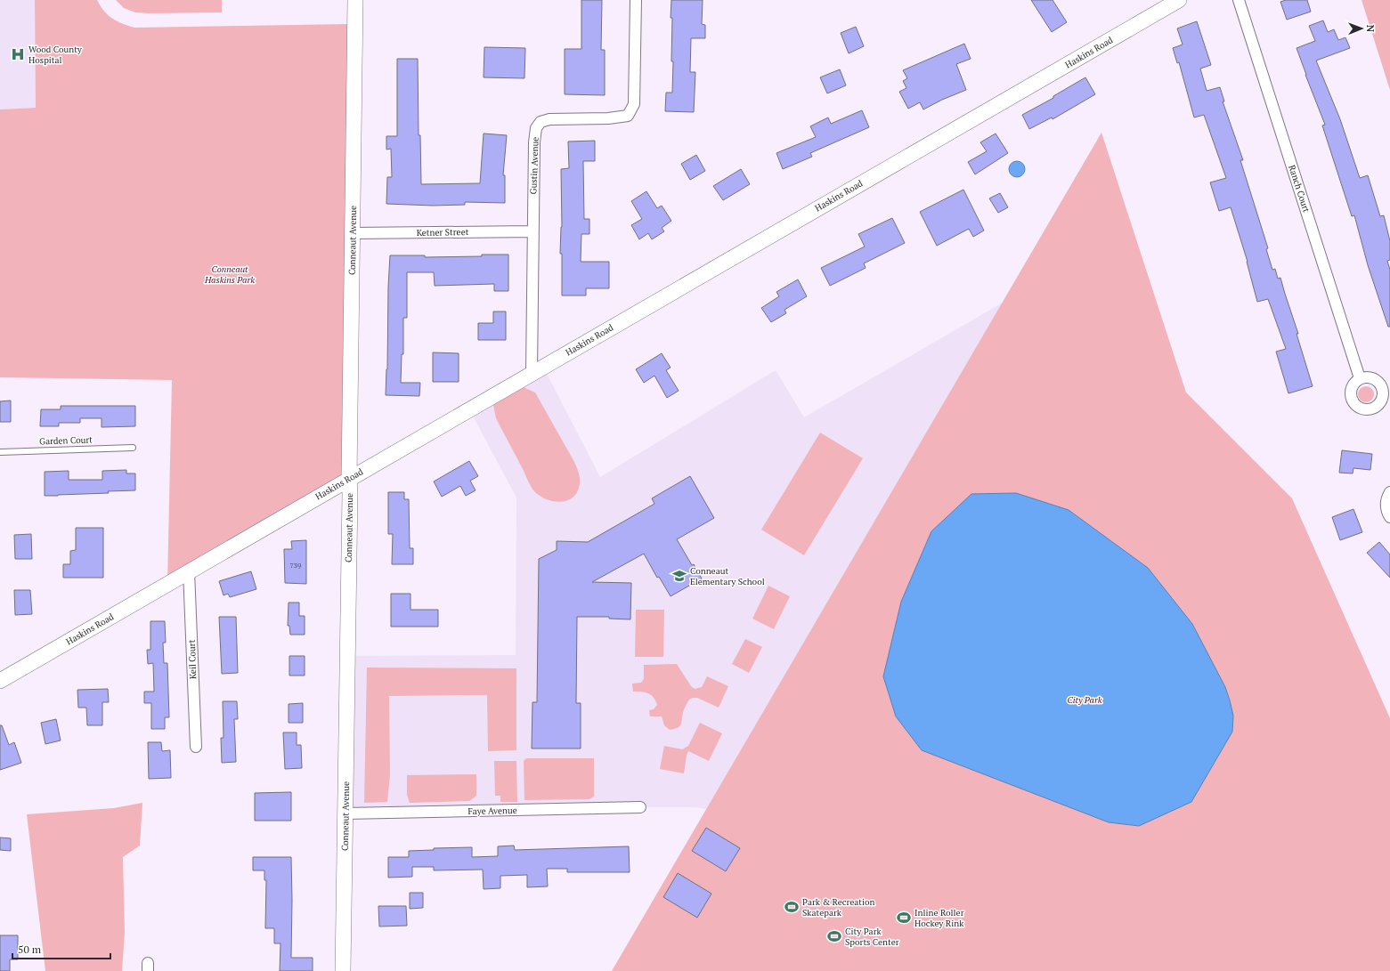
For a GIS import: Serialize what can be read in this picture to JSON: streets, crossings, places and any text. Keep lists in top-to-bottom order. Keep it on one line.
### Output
{"streets":{"main road":["Haskins Road","Conneaut Avenue"],"street":["Gustin Avenue","Ranch Court","Ketner Street","Keil Court","Faye Avenue"],"lane":["Garden Court"]},"crossings":[["Haskins Road","Gustin Avenue"],["Haskins Road","Conneaut Avenue"],["Haskins Road","Keil Court"],["Gustin Avenue","Ketner Street"],["Ketner Street","Conneaut Avenue"],["Conneaut Avenue","Faye Avenue"]],"parks":["Conneaut Haskins Park","City Park"],"places":{"hospital":["Wood County Hospital"],"school or university":["Conneaut Elementary School"],"sports":["Park & Recreation Skatepark","Inline Roller Hockey Rink","City Park Sports Center"]},"house_numbers":["739"],"scale_bar":"50 m","north":"right"}
